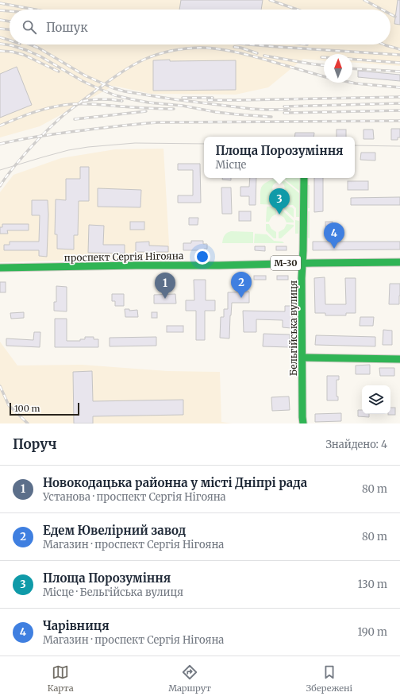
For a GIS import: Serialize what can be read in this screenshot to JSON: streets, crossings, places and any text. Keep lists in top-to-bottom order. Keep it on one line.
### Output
{"streets":{"main road":["проспект Сергія Нігояна","М-30","Бельгійська вулиця"]},"crossings":[["проспект Сергія Нігояна","Бельгійська вулиця"]],"scale_bar":"100 m","north":"top","page":{"search":"Пошук","popup":["Площа Порозуміння","Місце"],"pins":["3","4","2","1"],"scale":"100 m","heading":["Поруч","Знайдено: 4"],"list":[{"mark":"1","name":"Новокодацька районна у місті Дніпрі рада","note":"Установа · проспект Сергія Нігояна","value":"80 m"},{"mark":"2","name":"Едем Ювелірний завод","note":"Магазин · проспект Сергія Нігояна","value":"80 m"},{"mark":"3","name":"Площа Порозуміння","note":"Місце · Бельгійська вулиця","value":"130 m"},{"mark":"4","name":"Чарівниця","note":"Магазин · проспект Сергія Нігояна","value":"190 m"}],"nav":["Карта","Маршрут","Збережені"]}}
